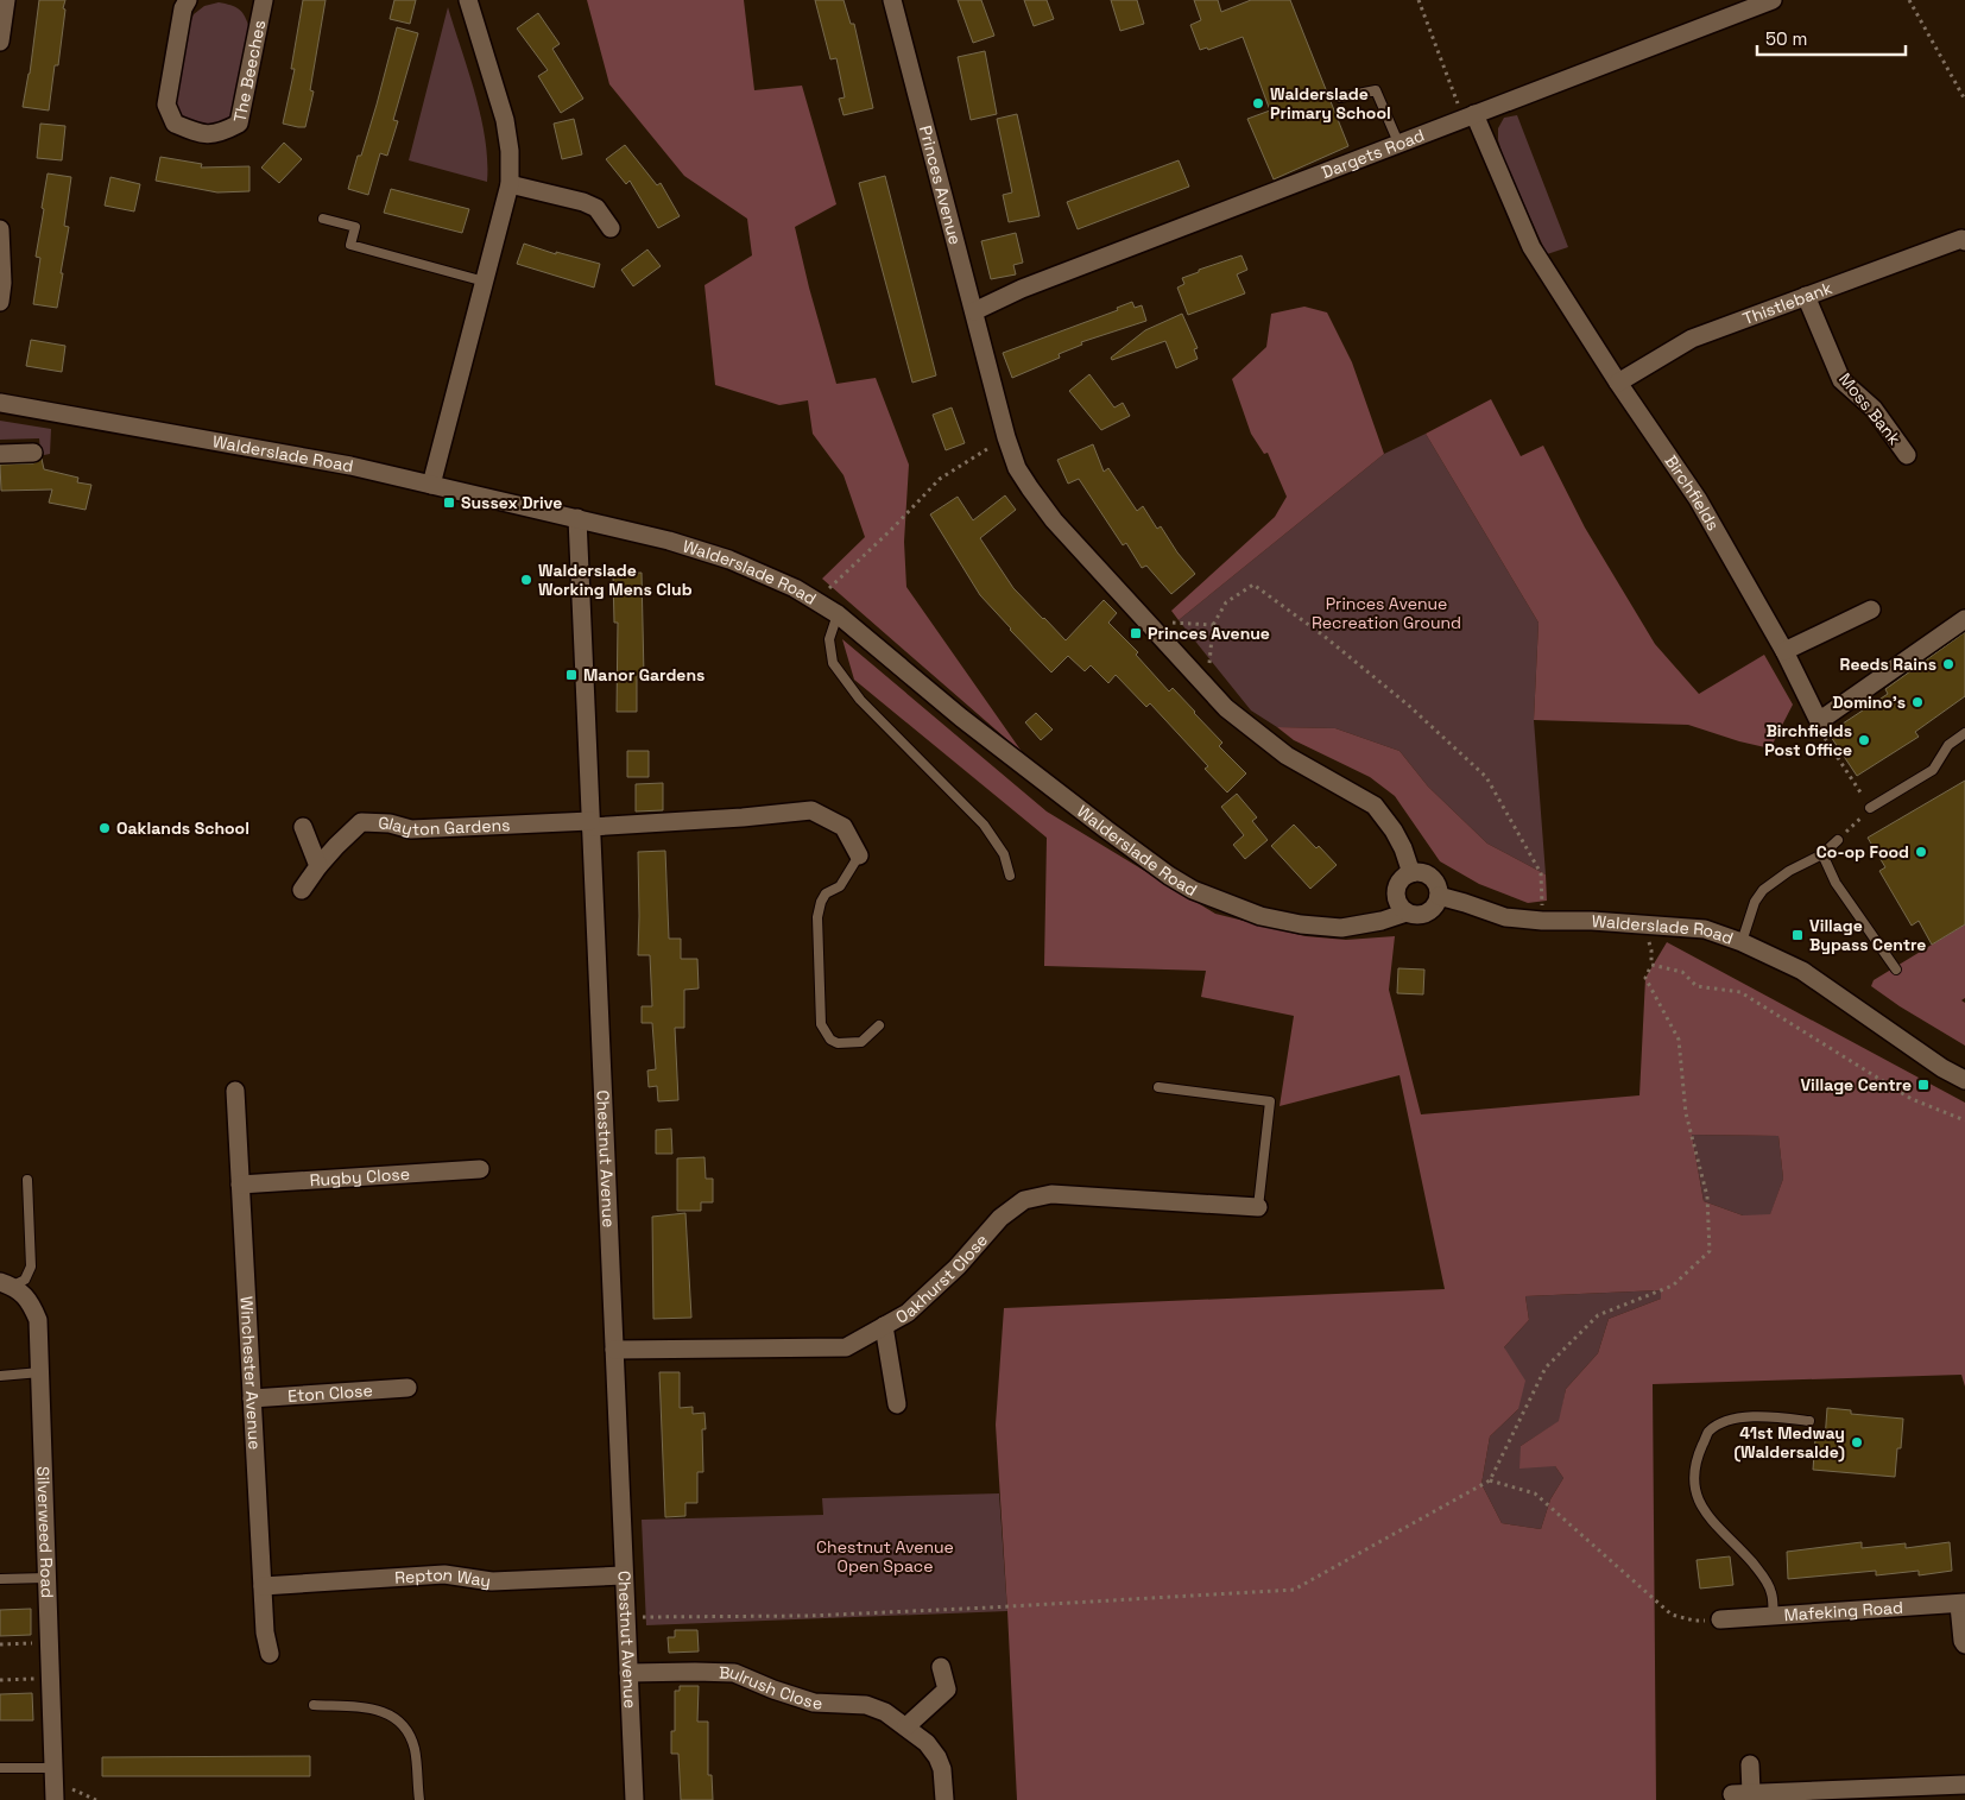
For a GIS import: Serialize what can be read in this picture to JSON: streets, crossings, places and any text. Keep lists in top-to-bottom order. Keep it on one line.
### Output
{"streets":{"street":["The Beeches","Dargets Road","Princes Avenue","Thistlebank","Moss Bank","Walderslade Road","Birchfields","Glayton Gardens","Chestnut Avenue","Rugby Close","Oakhurst Close","Winchester Avenue","Eton Close","Silverweed Road","Repton Way","Mafeking Road","Bulrush Close"]},"crossings":[["Dargets Road","Princes Avenue"],["Dargets Road","Birchfields"],["Princes Avenue","Walderslade Road"],["Thistlebank","Moss Bank"],["Thistlebank","Birchfields"],["Walderslade Road","Chestnut Avenue"],["Glayton Gardens","Chestnut Avenue"],["Chestnut Avenue","Oakhurst Close"],["Chestnut Avenue","Repton Way"],["Chestnut Avenue","Bulrush Close"],["Rugby Close","Winchester Avenue"],["Winchester Avenue","Eton Close"],["Winchester Avenue","Repton Way"]],"parks":["Princes Avenue Recreation Ground","Chestnut Avenue Open Space"],"places":{"other":["Walderslade Primary School","Walderslade Working Mens Club","Reeds Rains","Domino's","Birchfields Post Office","Oaklands School","Co-op Food","41st Medway (Waldersalde)"],"transit":["Sussex Drive","Princes Avenue","Manor Gardens","Village Bypass Centre","Village Centre"]},"scale_bar":"50 m"}
